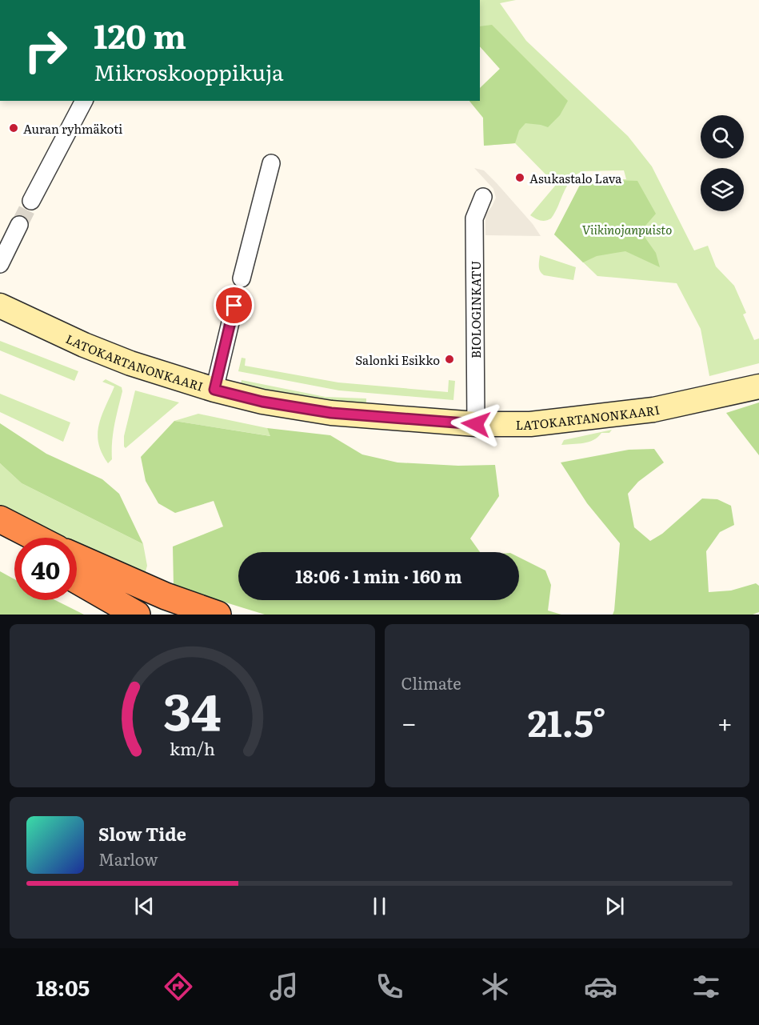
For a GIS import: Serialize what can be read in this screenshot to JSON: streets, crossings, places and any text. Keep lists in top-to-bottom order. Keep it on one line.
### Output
{"streets":{"street":["BIOLOGINKATU","LATOKARTANONKAARI"]},"crossings":[["BIOLOGINKATU","LATOKARTANONKAARI"]],"parks":["Viikinojanpuisto"],"places":["Auran ryhmäkoti","Asukastalo Lava","Salonki Esikko"],"page":{"turn":["120 m","Mikroskooppikuja"],"limit":"40","trip":"18:06 · 1 min · 160 m","tile":"Climate","heat":["−","21.5°","+"],"song":["Slow Tide","Marlow"],"tabs":"18:05","gauge":["34","km/h"]}}
